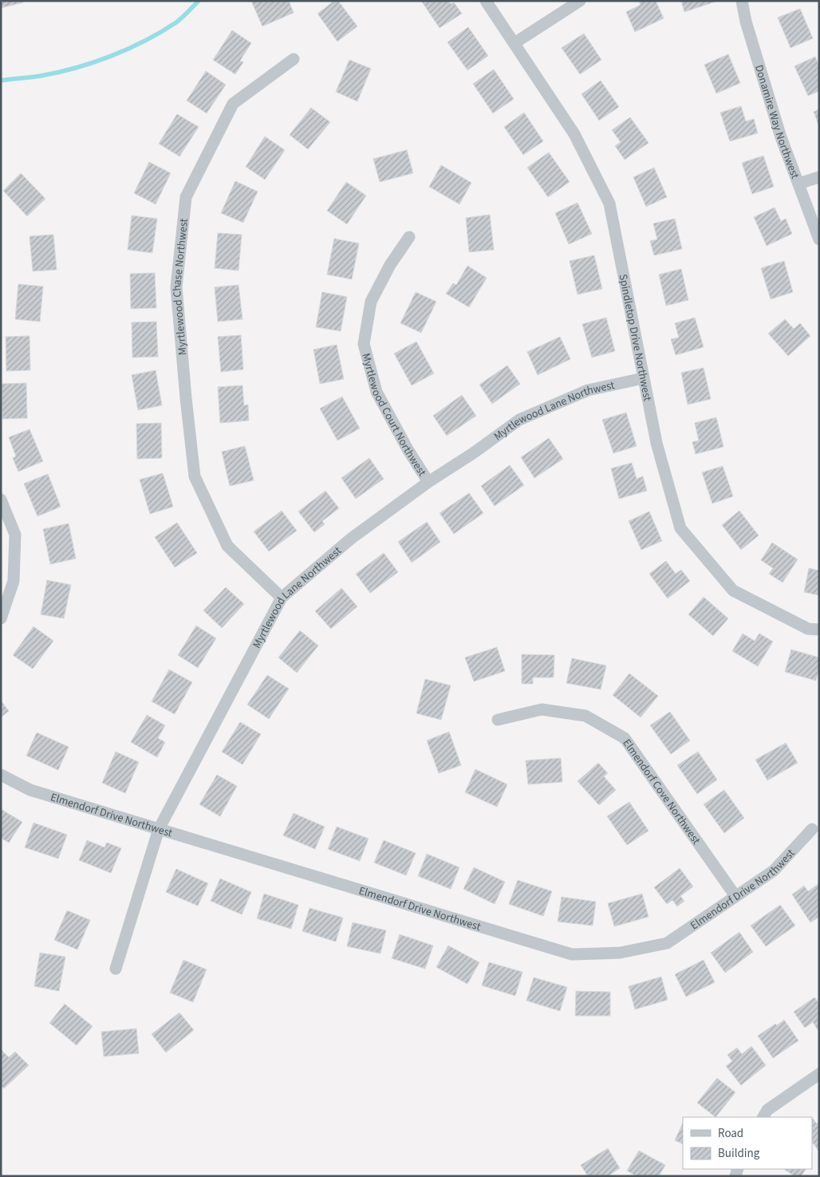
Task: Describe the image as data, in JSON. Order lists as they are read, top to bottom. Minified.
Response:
{"streets":{"street":["Donamire Way Northwest","Myrtlewood Chase Northwest","Spindletop Drive Northwest","Myrtlewood Lane Northwest","Myrtlewood Court Northwest","Elmendorf Cove Northwest","Elmendorf Drive Northwest"]},"crossings":[["Myrtlewood Chase Northwest","Myrtlewood Lane Northwest"],["Spindletop Drive Northwest","Myrtlewood Lane Northwest"],["Myrtlewood Lane Northwest","Myrtlewood Court Northwest"],["Myrtlewood Lane Northwest","Elmendorf Drive Northwest"],["Elmendorf Cove Northwest","Elmendorf Drive Northwest"]],"legend":["Road","Building"]}
